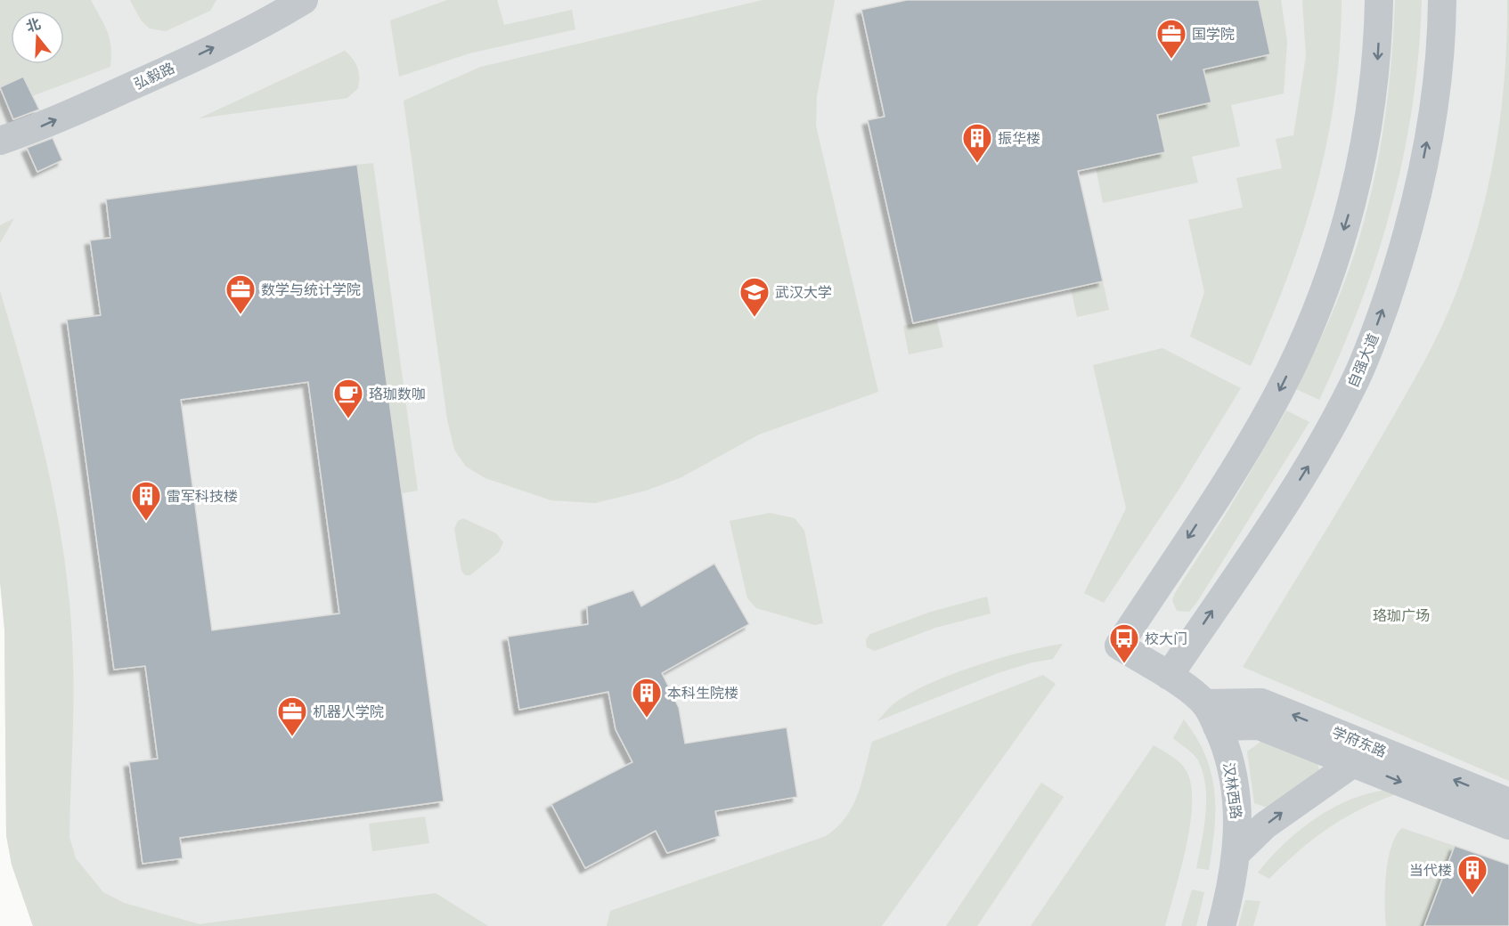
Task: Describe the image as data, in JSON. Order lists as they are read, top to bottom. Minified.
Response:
{"streets":{"street":["弘毅路","自强大道","学府东路","汉林西路"]},"crossings":[["学府东路","汉林西路"]],"one_way":["弘毅路"],"parks":["珞珈广场"],"places":{"office":["国学院","数学与统计学院","机器人学院"],"building":["振华楼","雷军科技楼","本科生院楼","当代楼"],"school or university":["武汉大学"],"cafe":["珞珈数咖"],"bus stop":["校大门"]},"north":"top"}
